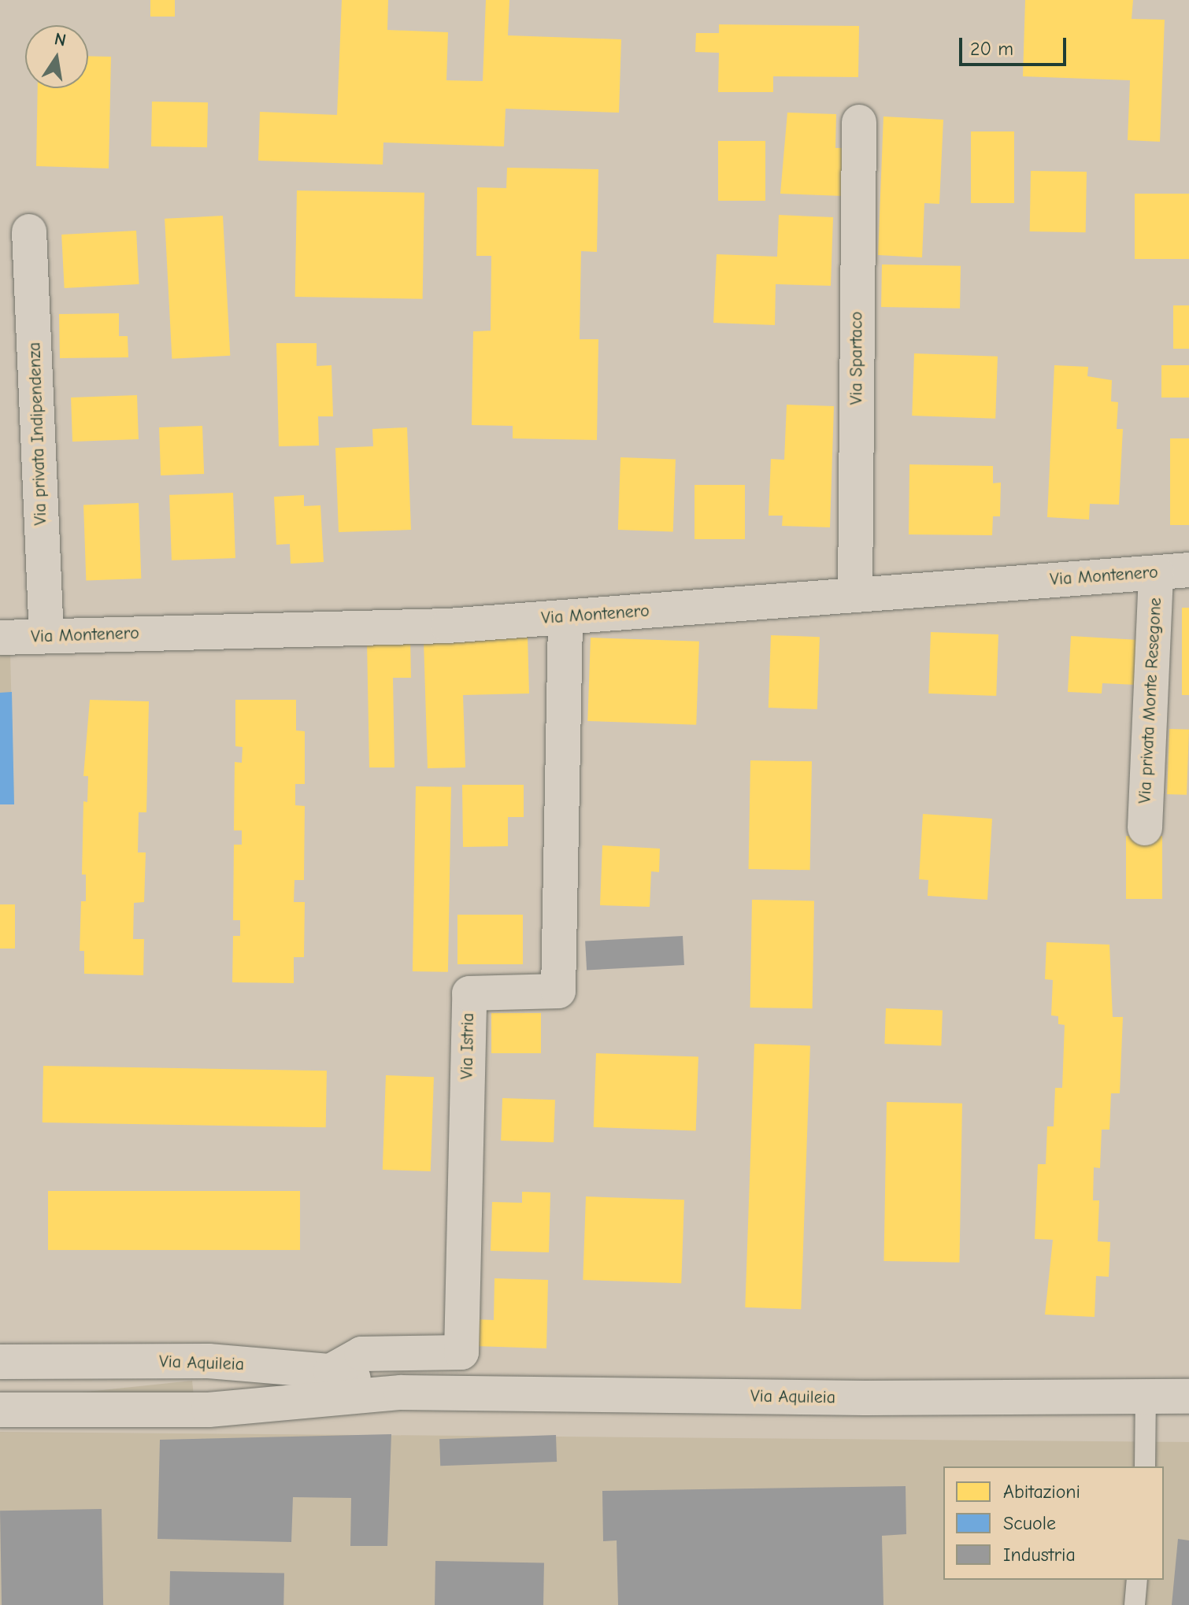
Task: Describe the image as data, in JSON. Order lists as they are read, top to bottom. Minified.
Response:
{"streets":{"street":["Via Spartaco","Via privata Indipendenza","Via Montenero","Via privata Monte Resegone","Via Istria","Via Aquileia"]},"crossings":[["Via Spartaco","Via Montenero"],["Via privata Indipendenza","Via Montenero"],["Via Montenero","Via privata Monte Resegone"],["Via Montenero","Via Istria"],["Via Istria","Via Aquileia"]],"legend":["Abitazioni","Scuole","Industria"],"scale_bar":"20 m","north":"top"}
